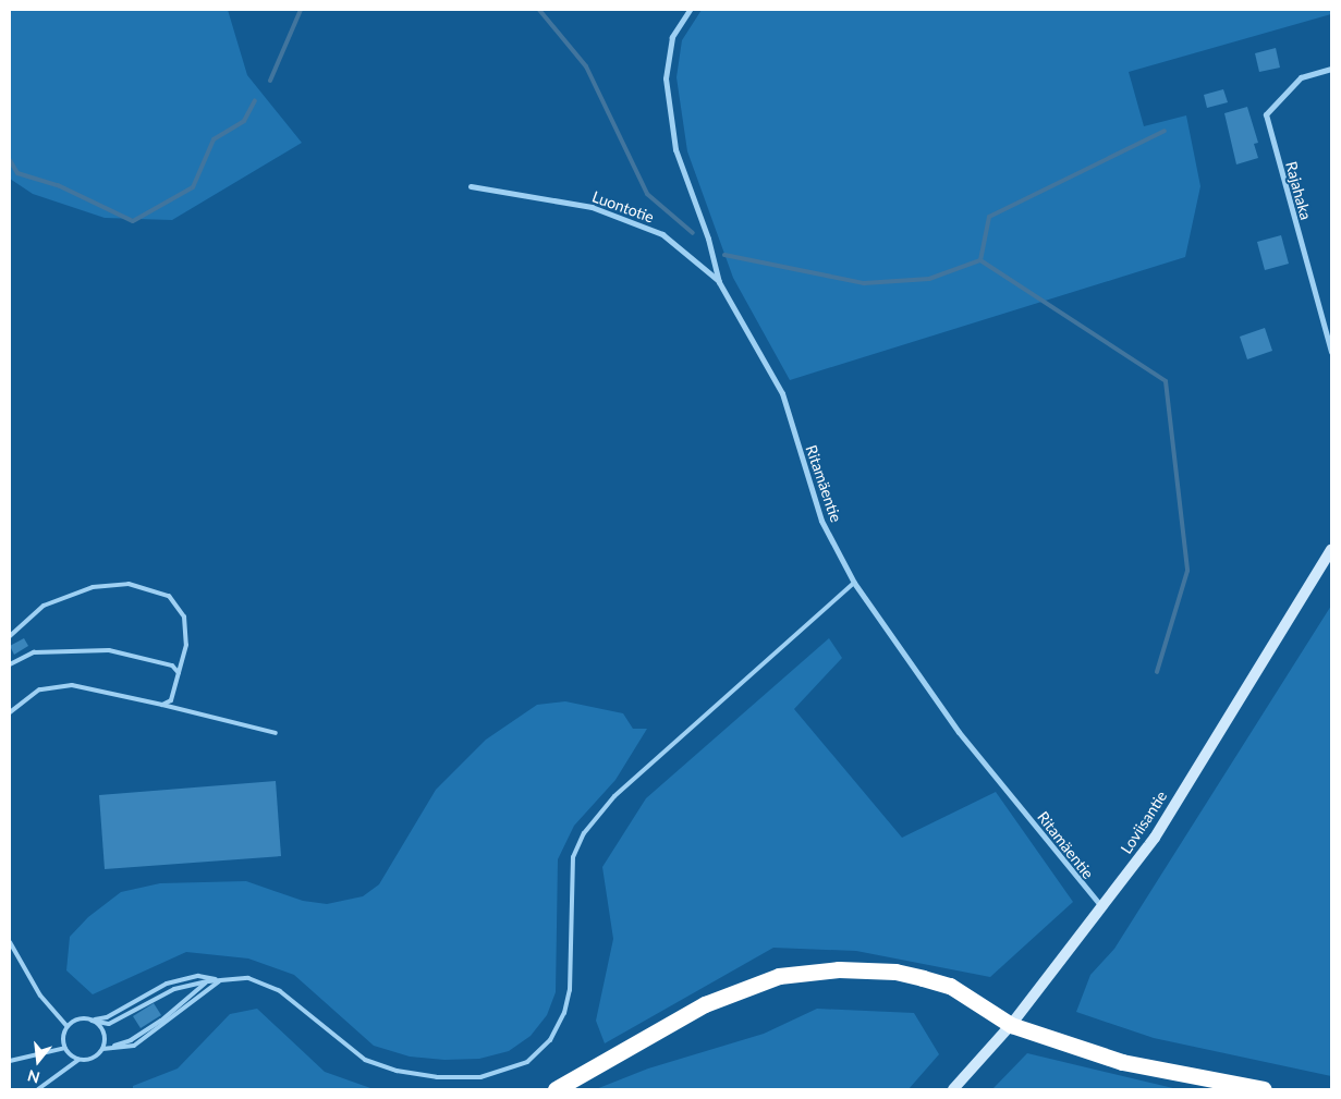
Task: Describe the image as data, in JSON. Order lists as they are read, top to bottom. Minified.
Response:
{"streets":{"main road":["Loviisantie"],"street":["Rajahaka","Luontotie","Ritamäentie"]},"crossings":[["Luontotie","Ritamäentie"],["Ritamäentie","Loviisantie"]],"north":"bottom"}
